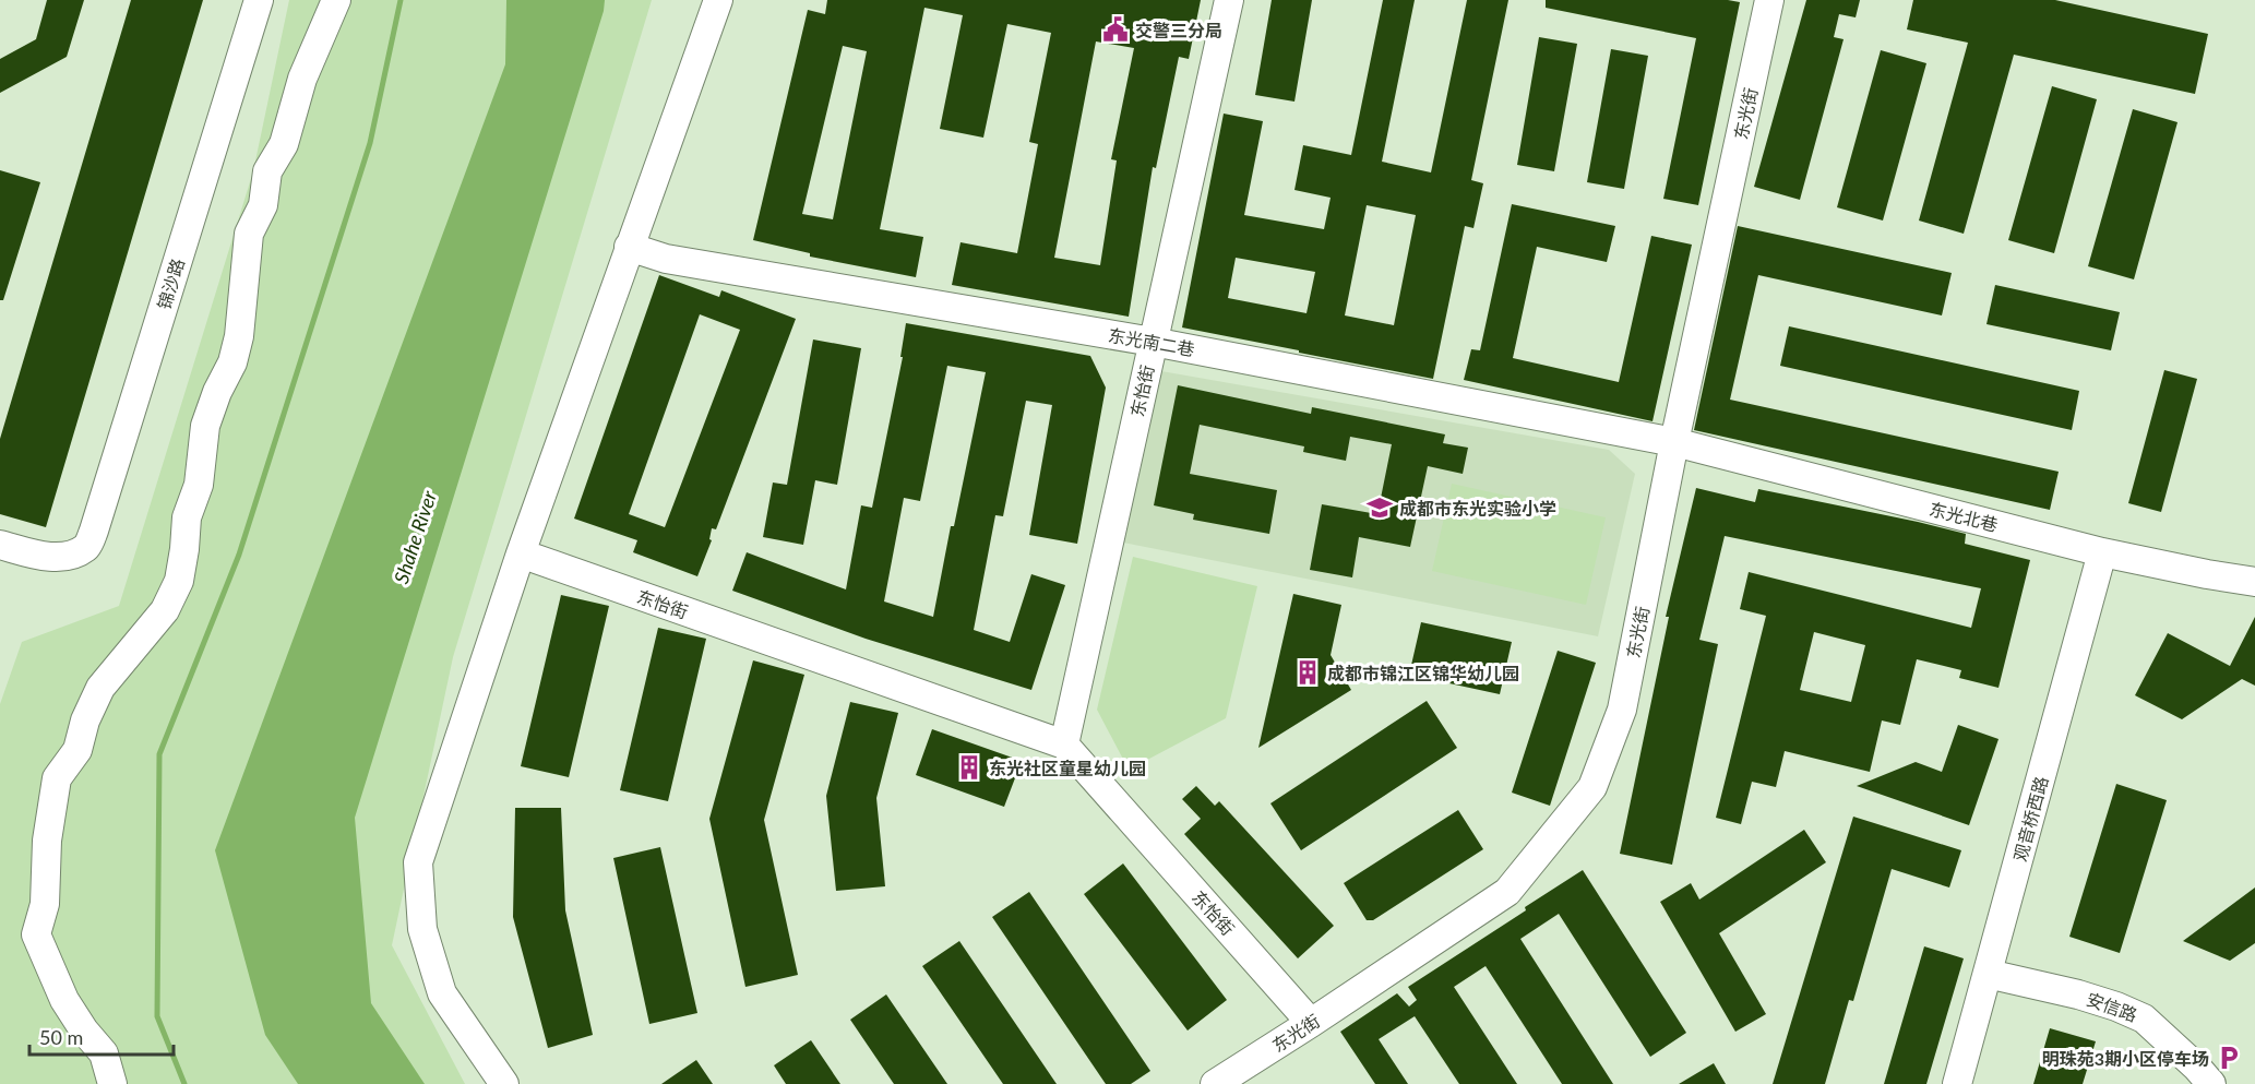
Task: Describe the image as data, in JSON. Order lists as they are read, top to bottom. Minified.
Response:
{"streets":{"street":["东光街","锦沙路","东光南二巷","东怡街","东光北巷","观音桥西路","安信路"]},"crossings":[["东光街","东光南二巷"],["东光街","东怡街"],["东光街","东光北巷"],["东光南二巷","东怡街"],["东光南二巷","东光北巷"],["东光北巷","观音桥西路"],["观音桥西路","安信路"]],"water":["Shahe River"],"places":{"public building":["交警三分局"],"school or university":["成都市东光实验小学"],"building":["成都市锦江区锦华幼儿园","东光社区童星幼儿园"],"parking":["明珠苑3期小区停车场"]},"scale_bar":"50 m"}
